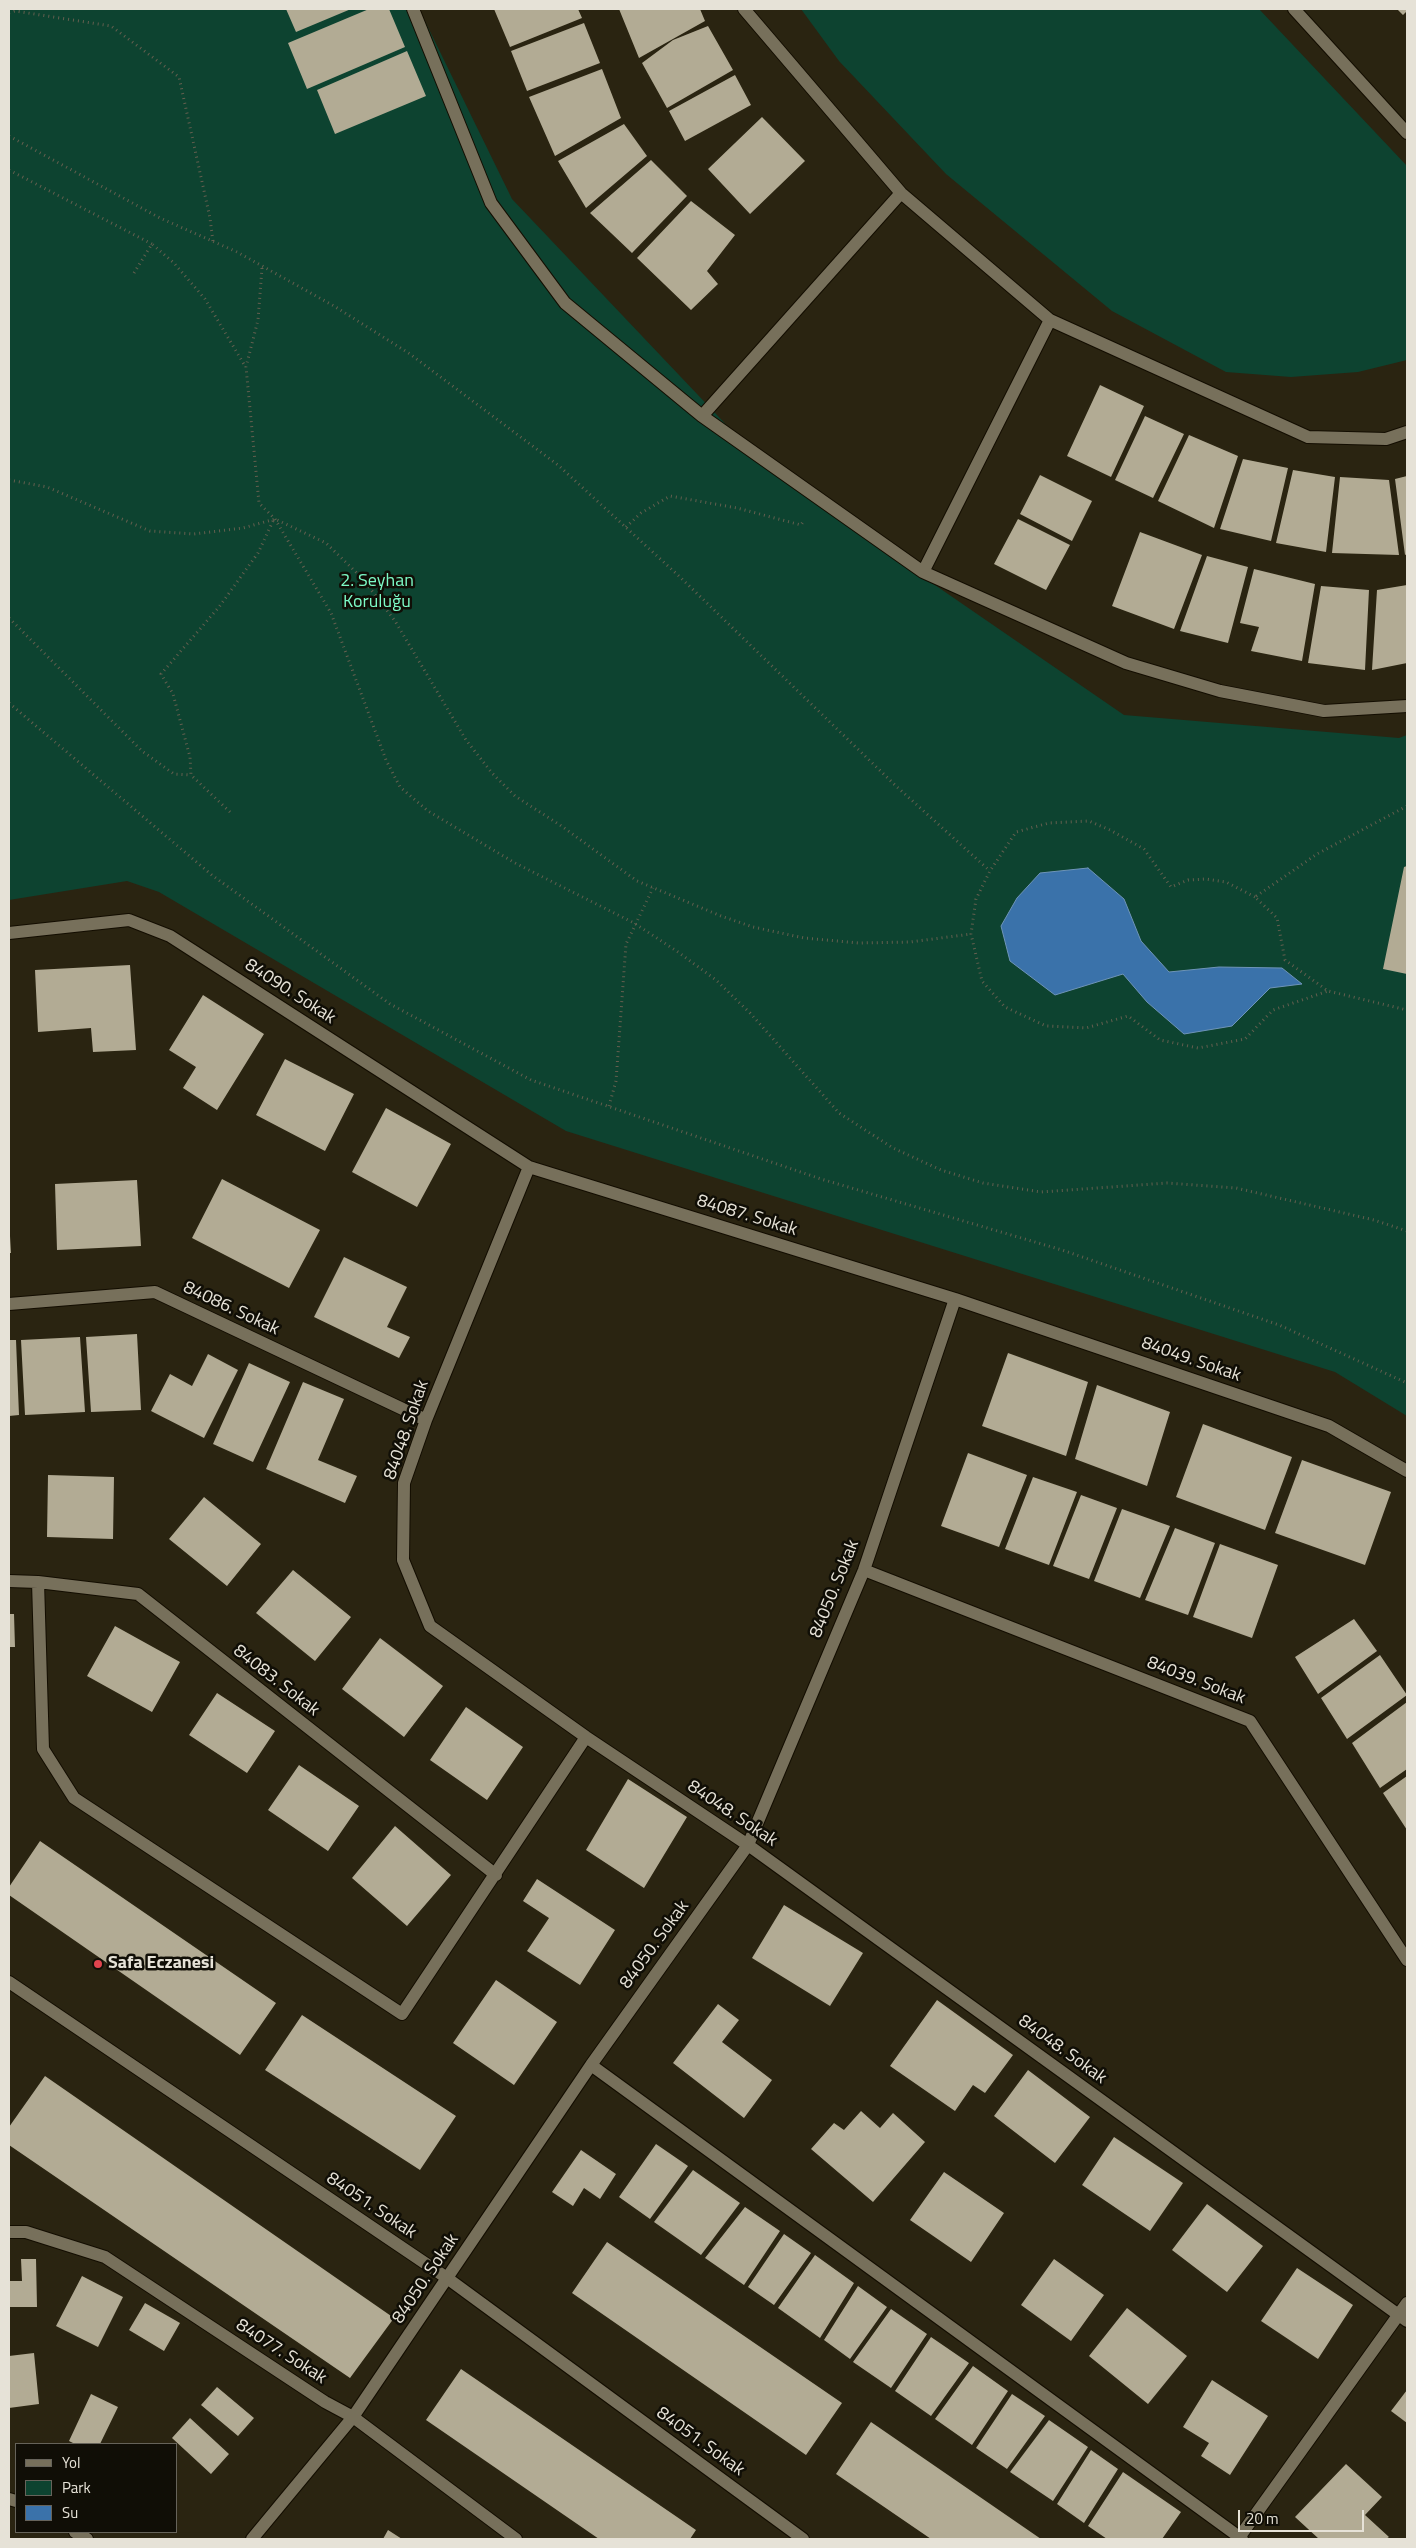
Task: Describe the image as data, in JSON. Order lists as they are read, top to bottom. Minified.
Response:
{"streets":{"street":["84090. Sokak","84087. Sokak","84086. Sokak","84049. Sokak","84048. Sokak","84050. Sokak","84083. Sokak","84039. Sokak","84051. Sokak","84077. Sokak"]},"crossings":[["84090. Sokak","84087. Sokak"],["84090. Sokak","84048. Sokak"],["84087. Sokak","84049. Sokak"],["84087. Sokak","84048. Sokak"],["84087. Sokak","84050. Sokak"],["84086. Sokak","84048. Sokak"],["84049. Sokak","84050. Sokak"],["84048. Sokak","84050. Sokak"],["84050. Sokak","84039. Sokak"],["84050. Sokak","84051. Sokak"],["84050. Sokak","84077. Sokak"]],"parks":["2. Seyhan Koruluğu"],"places":["Safa Eczanesi"],"legend":["Yol","Park","Su"],"scale_bar":"20 m"}
